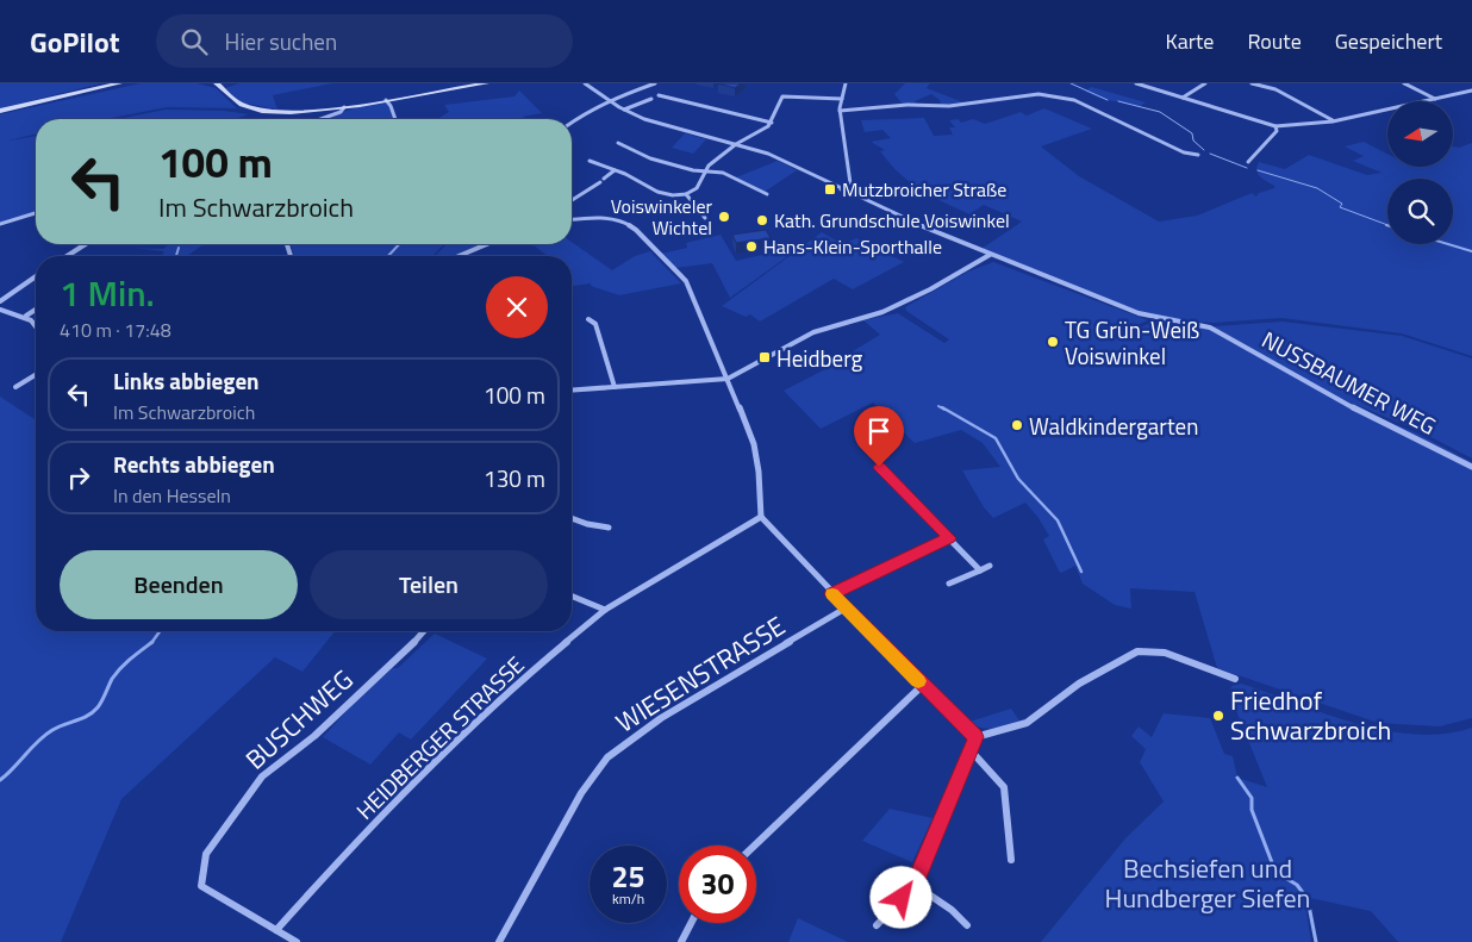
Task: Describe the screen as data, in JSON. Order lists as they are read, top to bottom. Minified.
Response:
{"streets":{"street":["NUSSBAUMER WEG","WIESENSTRASSE","BUSCHWEG","HEIDBERGER STRASSE"]},"crossings":[["BUSCHWEG","HEIDBERGER STRASSE"]],"parks":["Bechsiefen und Hundberger Siefen"],"places":{"transit":["Mutzbroicher Straße","Heidberg"],"other":["Voiswinkeler Wichtel","Kath. Grundschule Voiswinkel","Hans-Klein-Sporthalle","TG Grün-Weiß Voiswinkel","Waldkindergarten","Friedhof Schwarzbroich"]},"north":"left","page":{"header":"GoPilot","search":"Hier suchen","nav":["Karte","Route","Gespeichert"],"turn":["100 m","Im Schwarzbroich"],"heading":["1 Min.","410 m · 17:48"],"list":[{"name":"Links abbiegen","note":"Im Schwarzbroich","value":"100 m"},{"name":"Rechts abbiegen","note":"In den Hesseln","value":"130 m"}],"buttons":["Beenden","Teilen"],"speed":"25 km/h","limit":"30"}}
